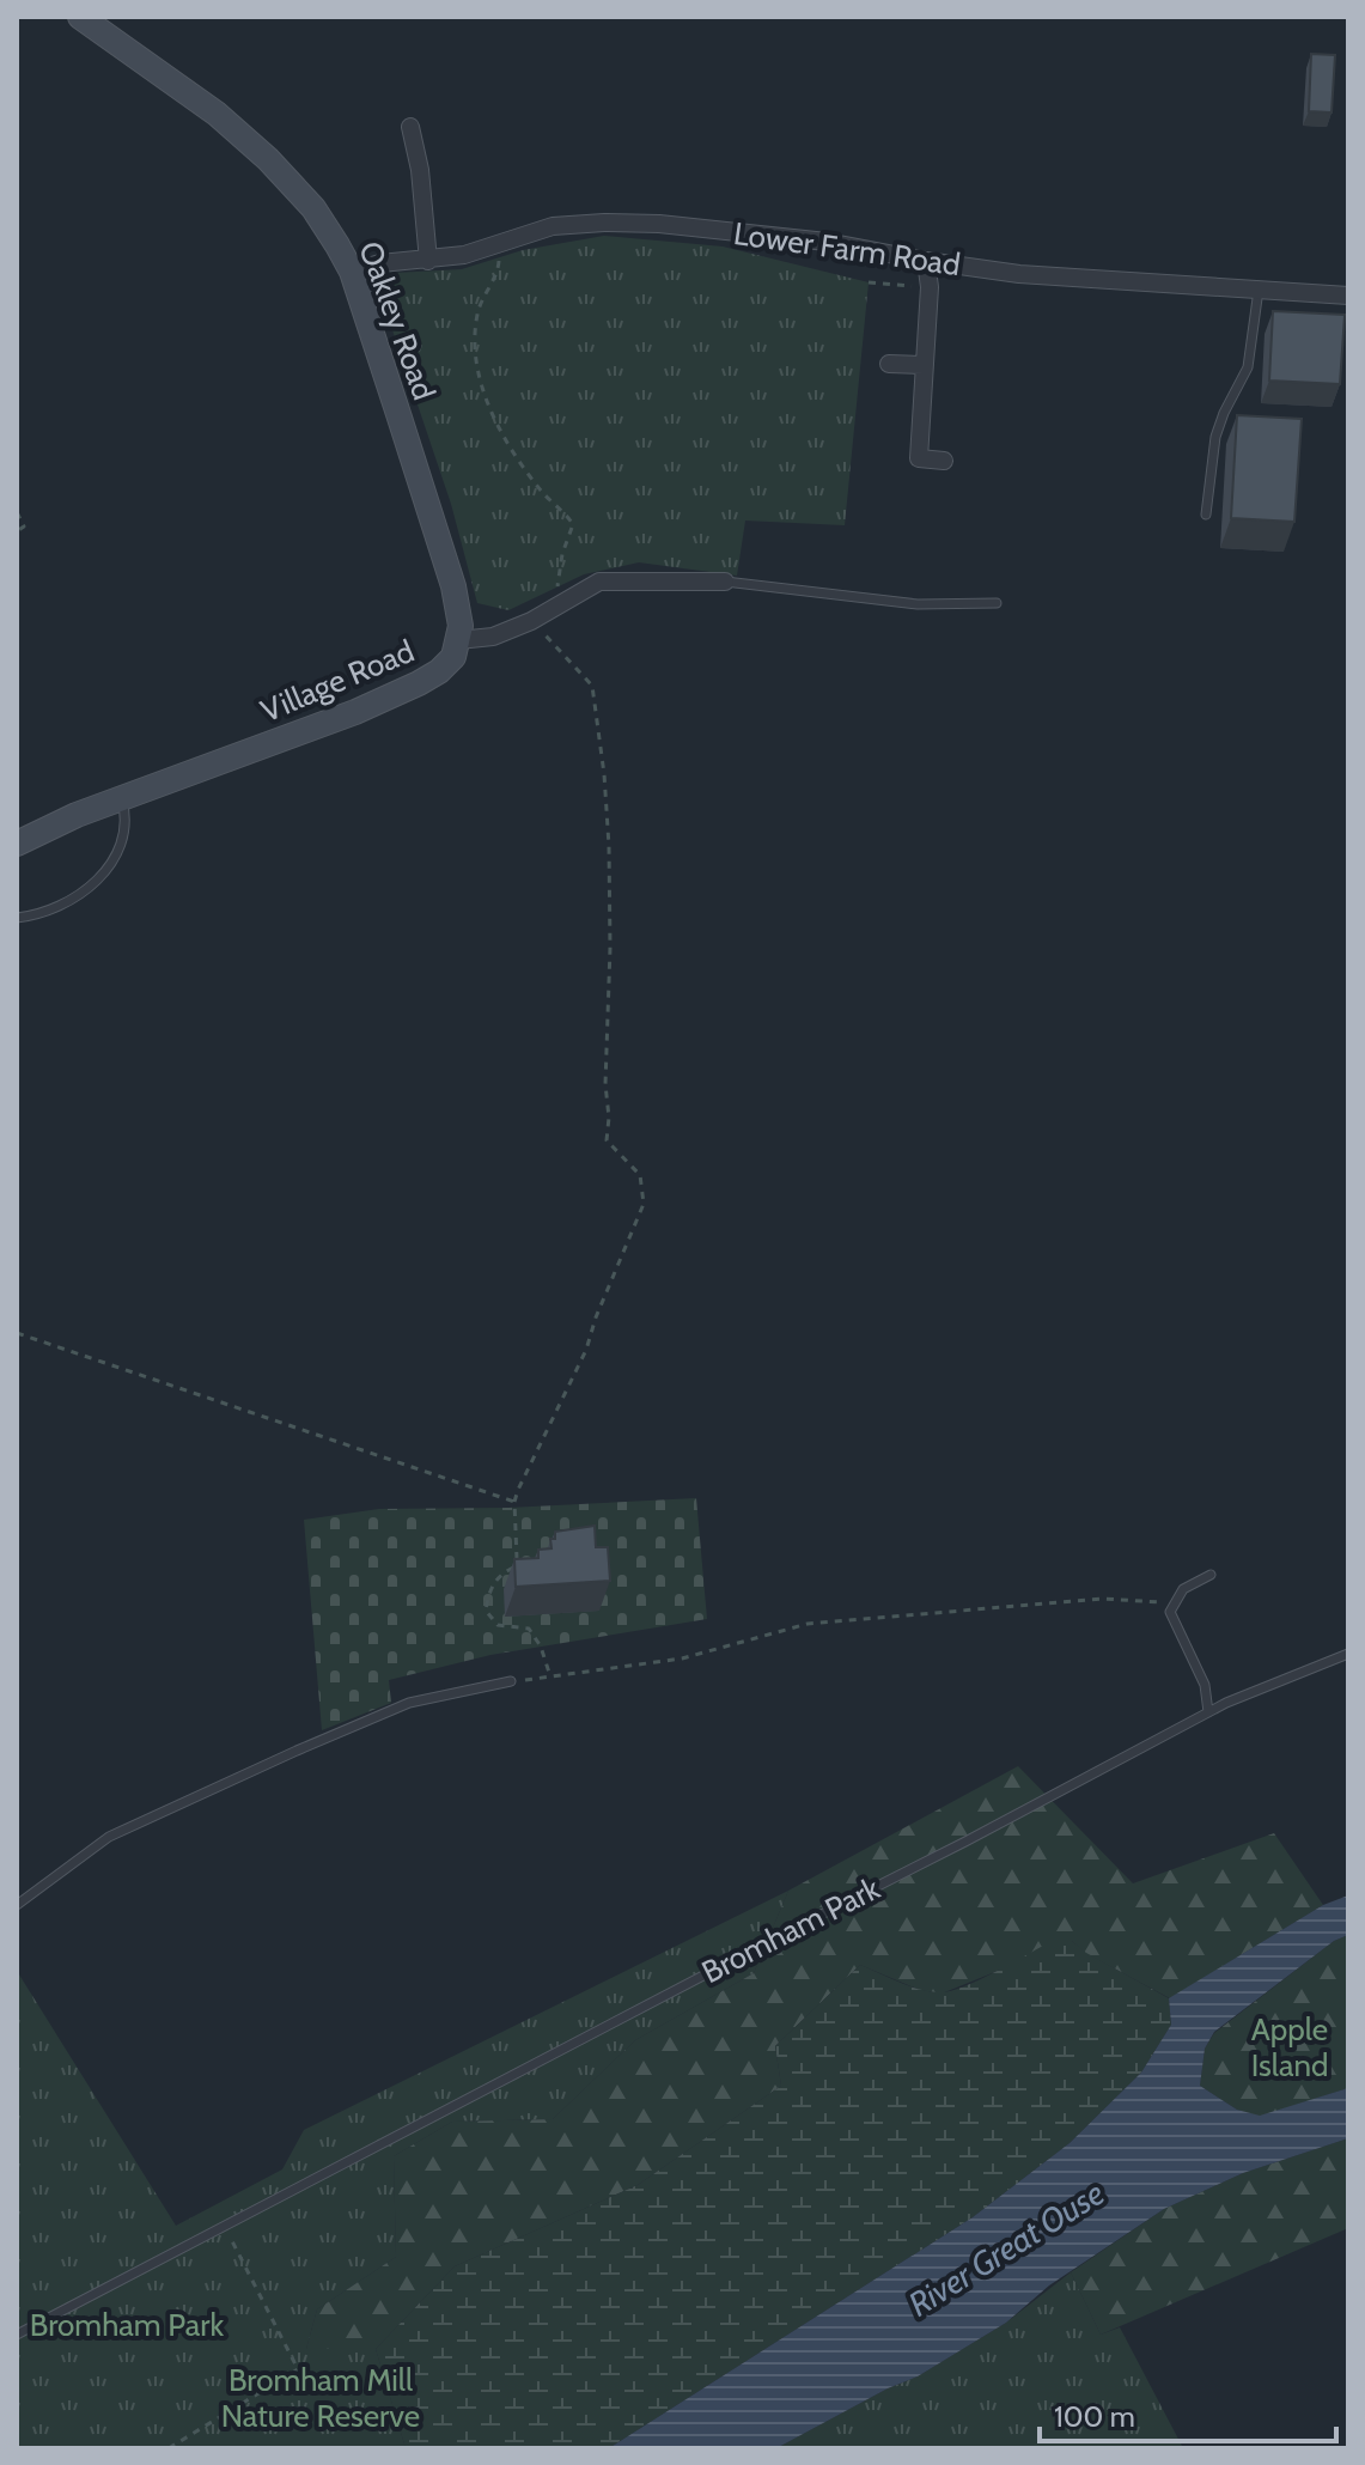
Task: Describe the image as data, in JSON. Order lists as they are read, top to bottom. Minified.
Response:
{"streets":{"street":["Lower Farm Road","Oakley Road","Village Road"],"lane":["Bromham Park"]},"crossings":[["Lower Farm Road","Oakley Road"],["Oakley Road","Village Road"]],"water":["River Great Ouse"],"parks":["Apple Island","Bromham Park","Bromham Mill Nature Reserve"],"scale_bar":"100 m"}
